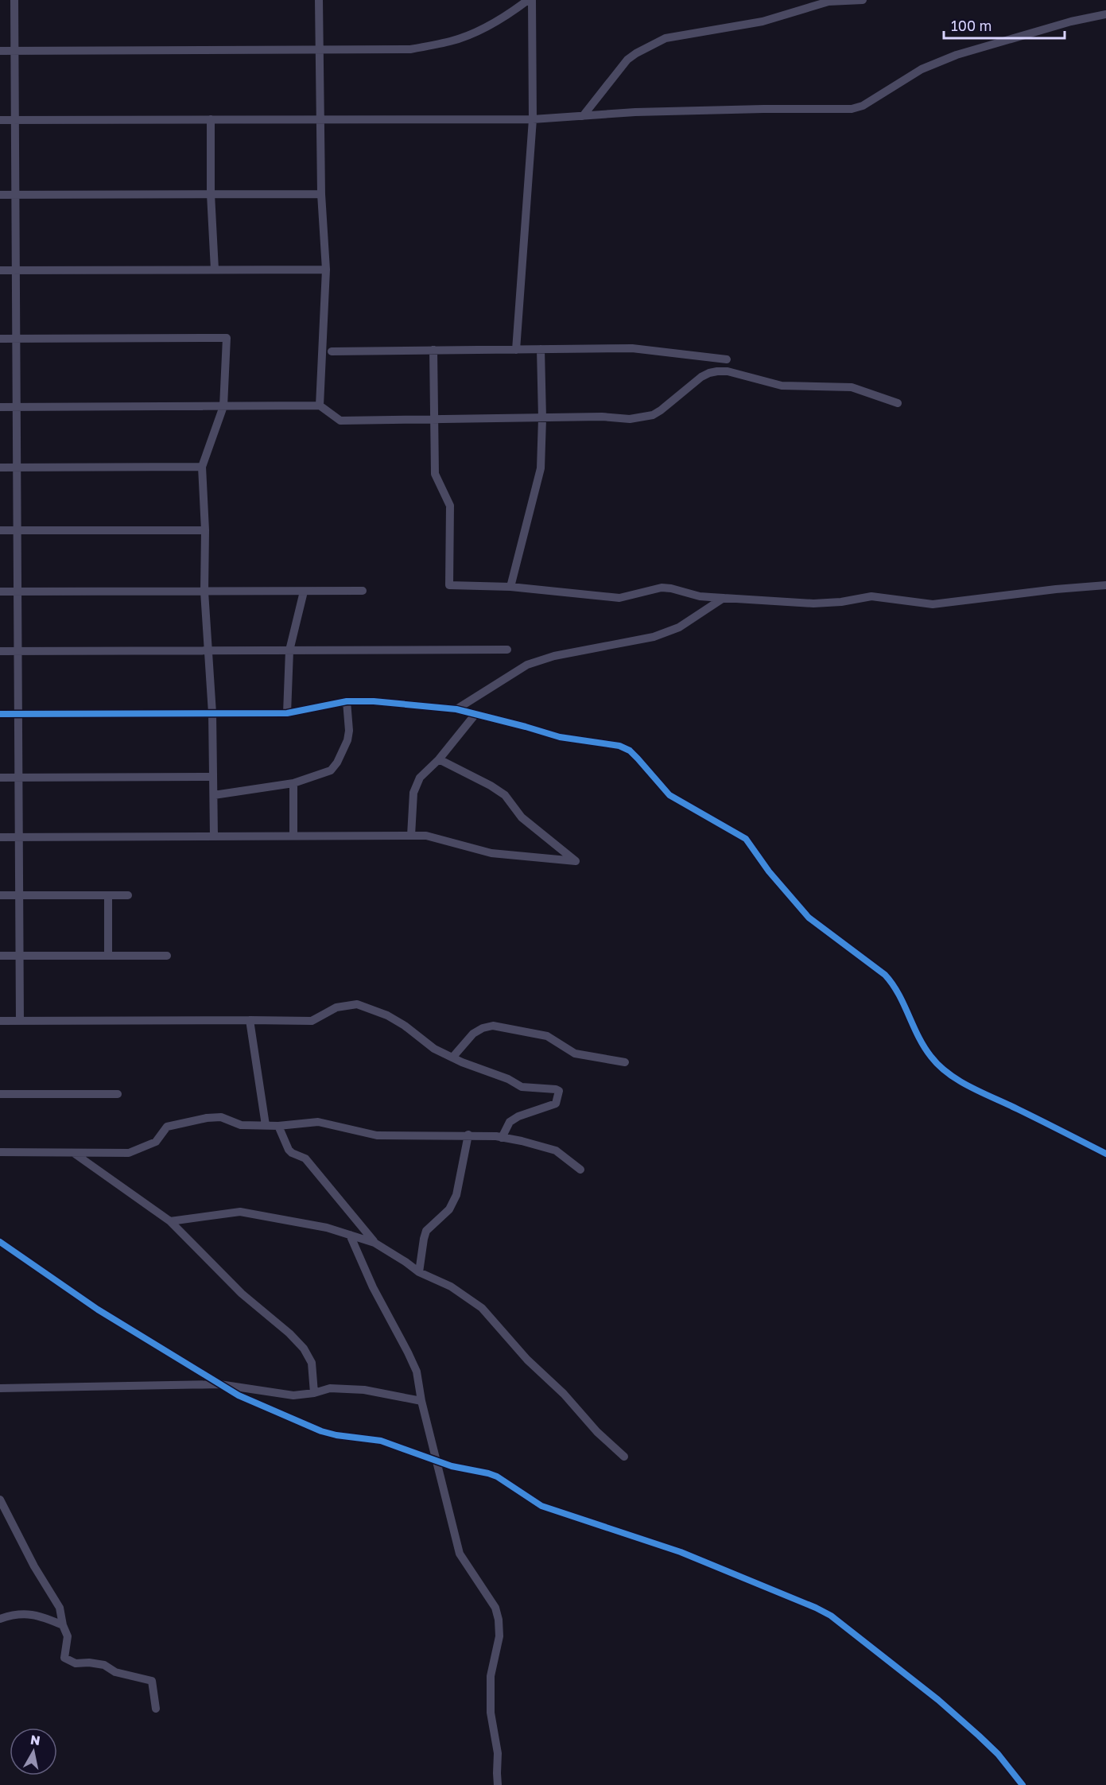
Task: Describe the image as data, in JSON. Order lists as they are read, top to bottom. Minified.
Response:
{"scale_bar":"100 m","north":"top"}
